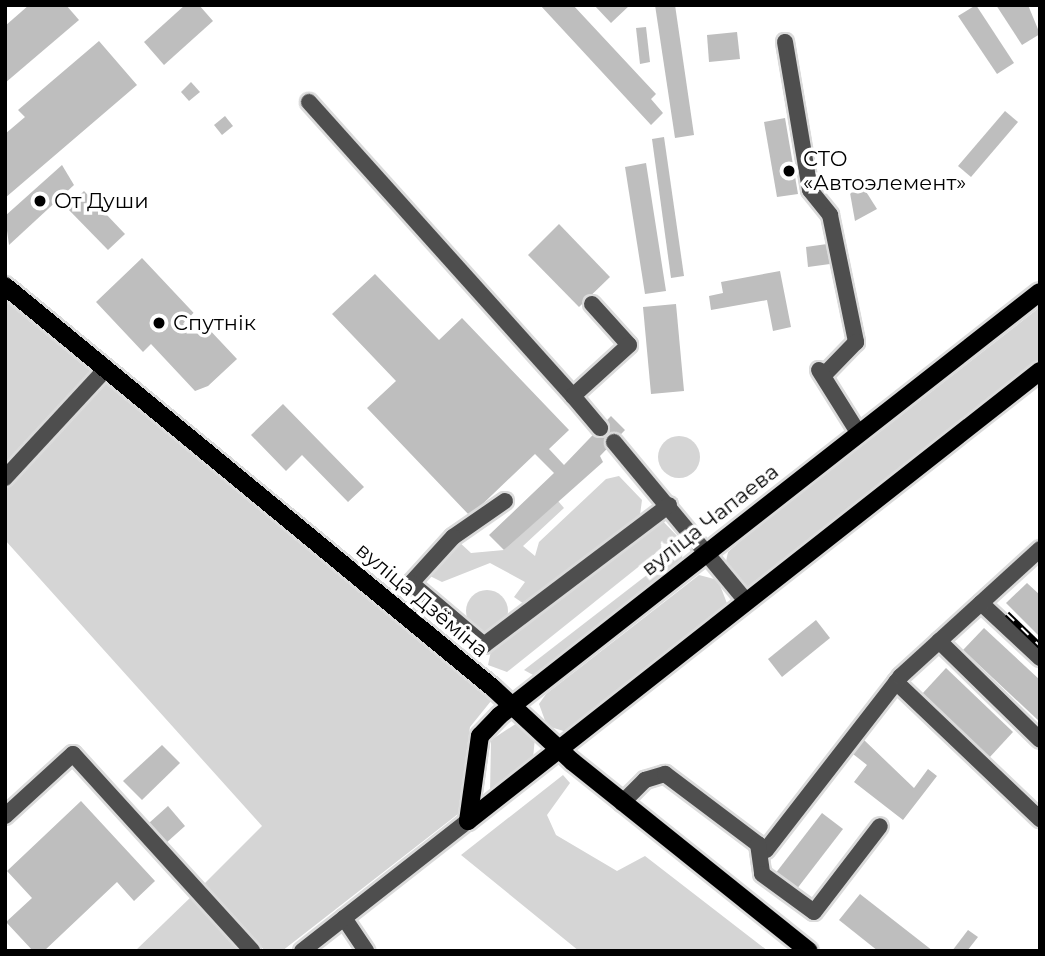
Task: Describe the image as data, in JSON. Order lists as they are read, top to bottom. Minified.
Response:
{"streets":{"main road":["вуліца Чапаева","вуліца Дзёміна"]},"crossings":[["вуліца Чапаева","вуліца Дзёміна"]],"places":["СТО «Автоэлемент»","От Души","Спутнік"]}
